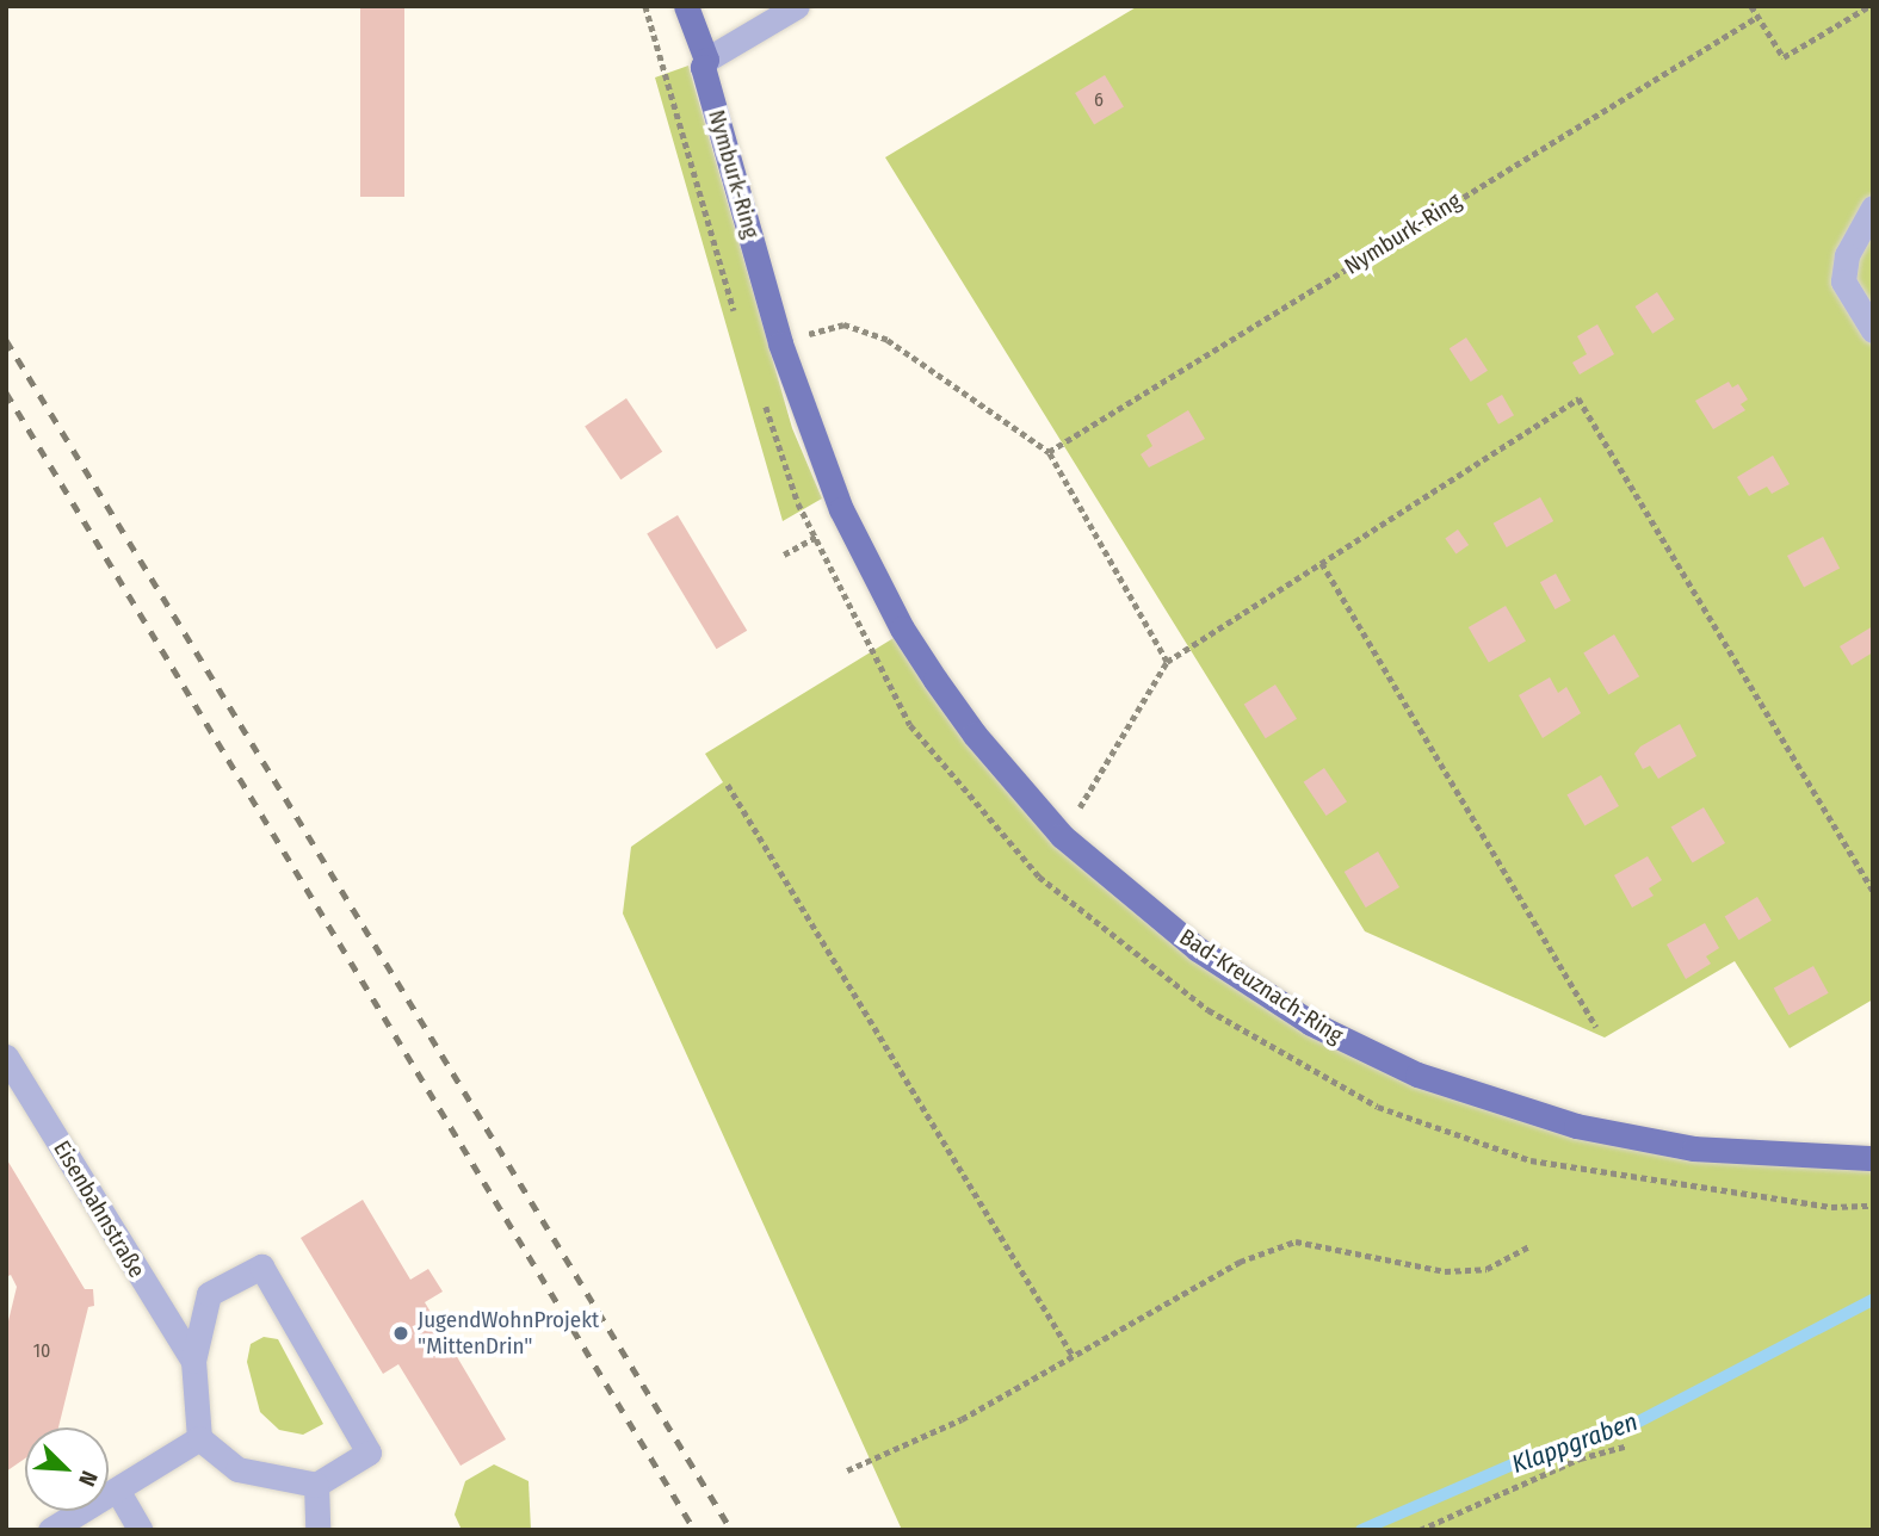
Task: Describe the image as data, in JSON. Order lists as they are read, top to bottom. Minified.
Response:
{"streets":{"main road":["Nymburk-Ring","Bad-Kreuznach-Ring"],"street":["Eisenbahnstraße"]},"crossings":[["Nymburk-Ring","Bad-Kreuznach-Ring"]],"water":["Klappgraben"],"places":["JugendWohnProjekt \"MittenDrin\""],"house_numbers":["6","10"],"north":"bottom right"}
